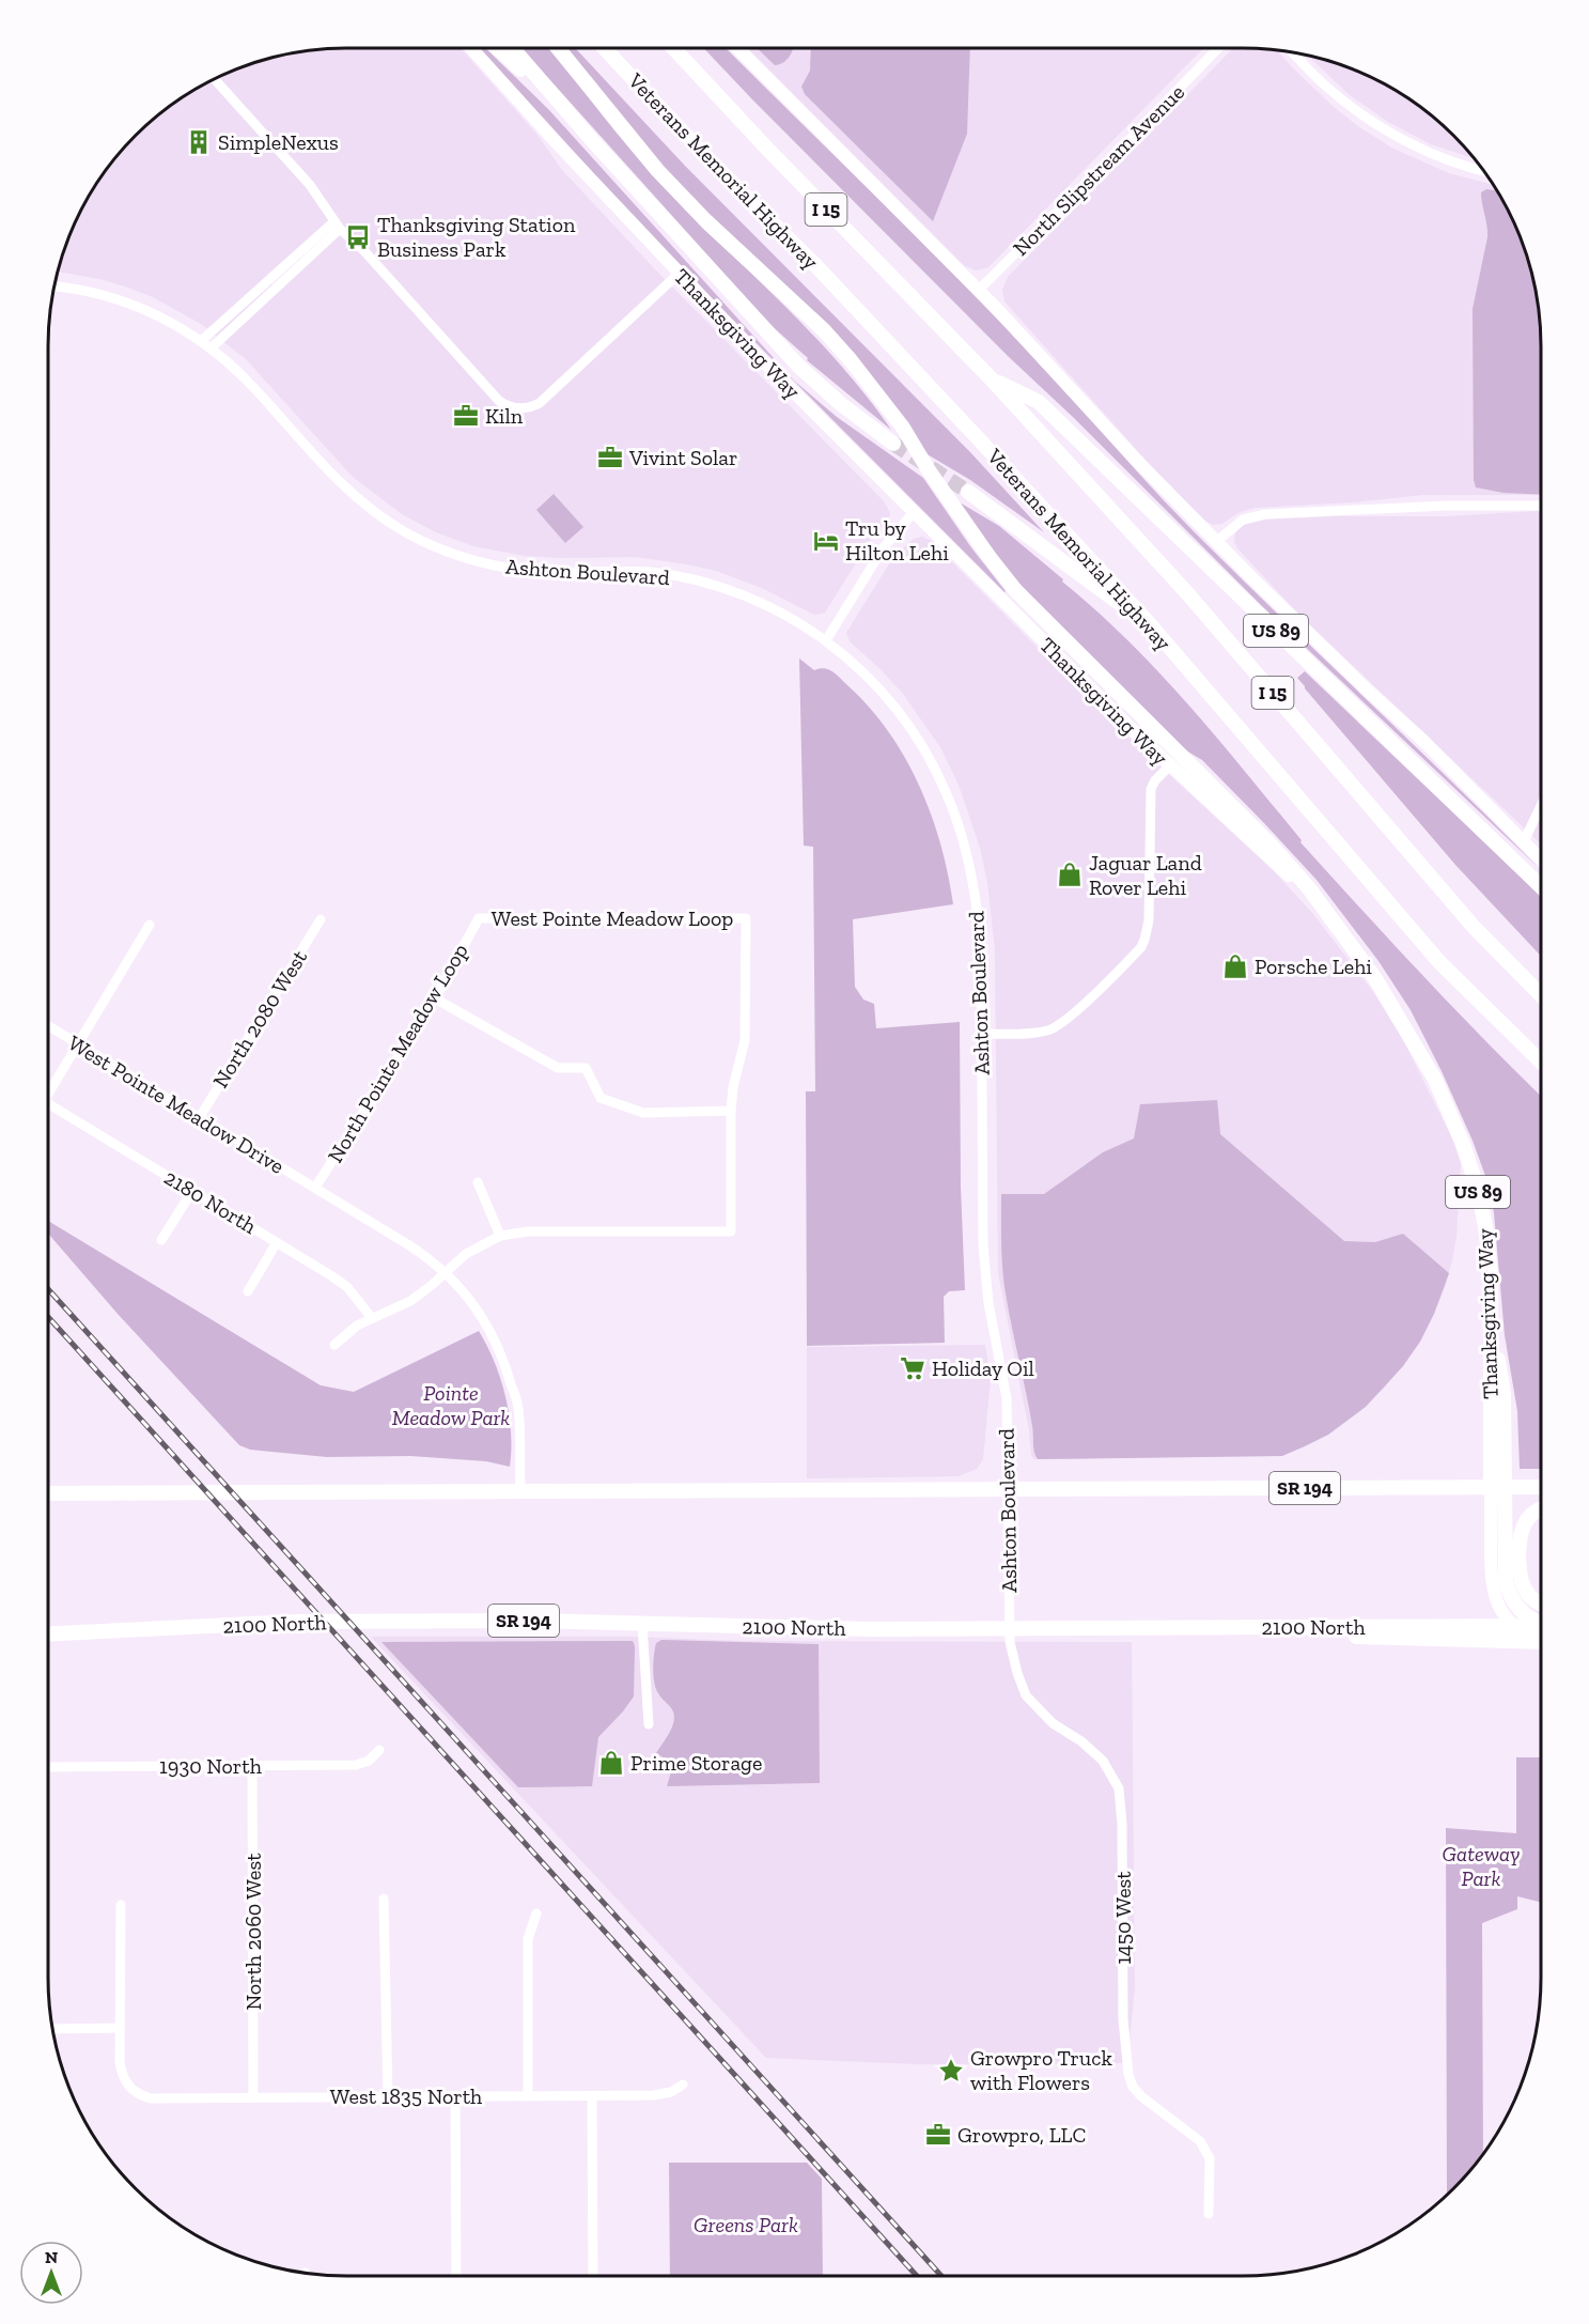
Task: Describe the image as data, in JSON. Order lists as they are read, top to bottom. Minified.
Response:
{"streets":{"highway":["Veterans Memorial Highway","I 15","Thanksgiving Way","US 89","SR 194","2100 North"],"street":["North Slipstream Avenue","Ashton Boulevard","West Pointe Meadow Loop","North 2080 West","North Pointe Meadow Loop","West Pointe Meadow Drive","2180 North","1930 North","1450 West","North 2060 West","West 1835 North"]},"crossings":[["I 15","US 89"],["Thanksgiving Way","US 89"],["Thanksgiving Way","SR 194"],["Ashton Boulevard","SR 194"],["Ashton Boulevard","2100 North"],["Ashton Boulevard","1450 West"],["West Pointe Meadow Loop","North Pointe Meadow Loop"],["North 2080 West","West Pointe Meadow Drive"],["North Pointe Meadow Loop","West Pointe Meadow Drive"],["West Pointe Meadow Drive","SR 194"],["2100 North","1450 West"],["1930 North","North 2060 West"],["North 2060 West","West 1835 North"]],"parks":["Pointe Meadow Park","Gateway Park","Greens Park"],"places":{"building":["SimpleNexus"],"bus stop":["Thanksgiving Station Business Park"],"office":["Kiln","Vivint Solar","Growpro, LLC"],"hotel":["Tru by Hilton Lehi"],"shop":["Jaguar Land Rover Lehi","Porsche Lehi","Prime Storage"],"supermarket":["Holiday Oil"],"place":["Growpro Truck with Flowers"]},"north":"top"}
